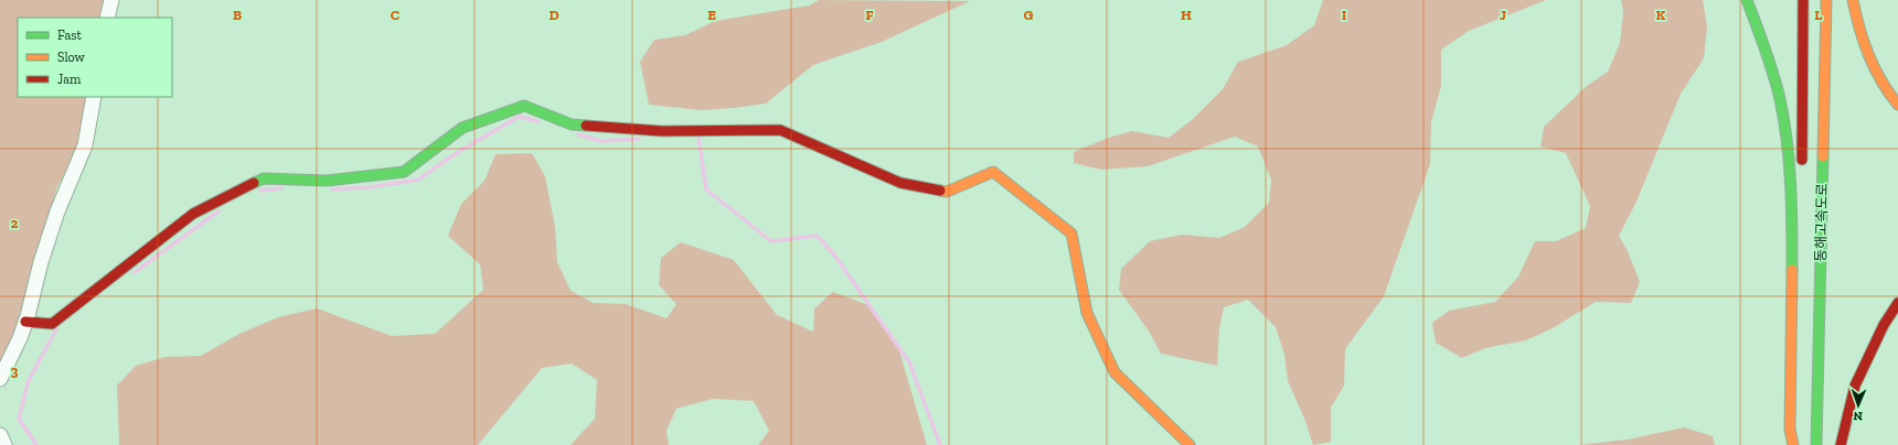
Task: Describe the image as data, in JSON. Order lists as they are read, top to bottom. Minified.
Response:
{"streets":{"main road":["동해고속도로"]},"legend":["Fast","Slow","Jam"],"north":"bottom","grid":{"columns":["B","C","D","E","F","G","H","I","J","K","L"],"rows":["2","3"]}}
